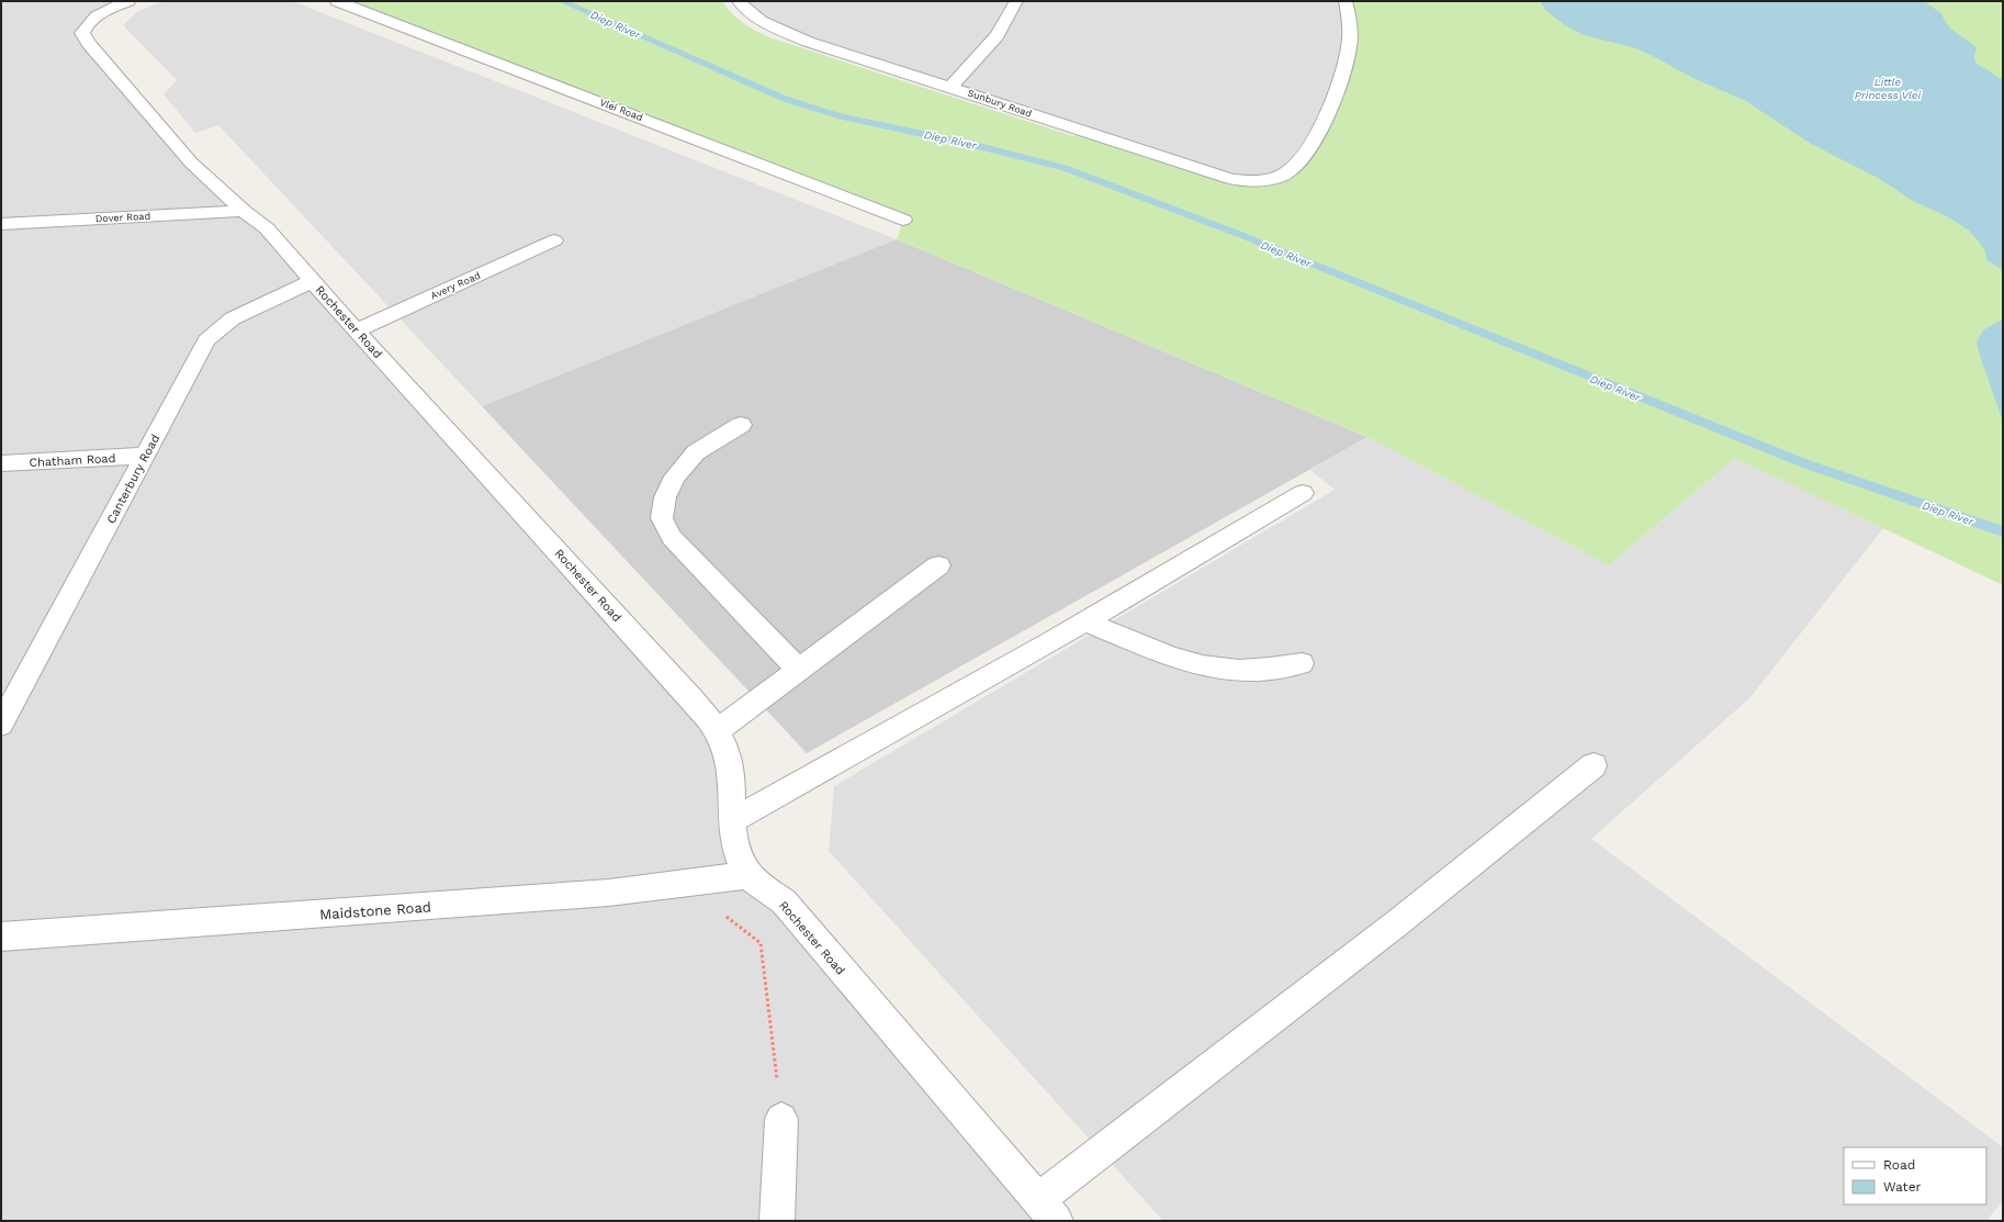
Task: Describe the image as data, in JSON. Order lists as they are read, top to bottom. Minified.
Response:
{"streets":{"street":["Sunbury Road","Vlei Road","Dover Road","Avery Road","Rochester Road","Chatham Road","Canterbury Road","Maidstone Road"]},"crossings":[["Dover Road","Rochester Road"],["Avery Road","Rochester Road"],["Rochester Road","Canterbury Road"],["Rochester Road","Maidstone Road"],["Chatham Road","Canterbury Road"]],"water":["Diep River","Little Princess Vlei"],"legend":["Road","Water"]}
